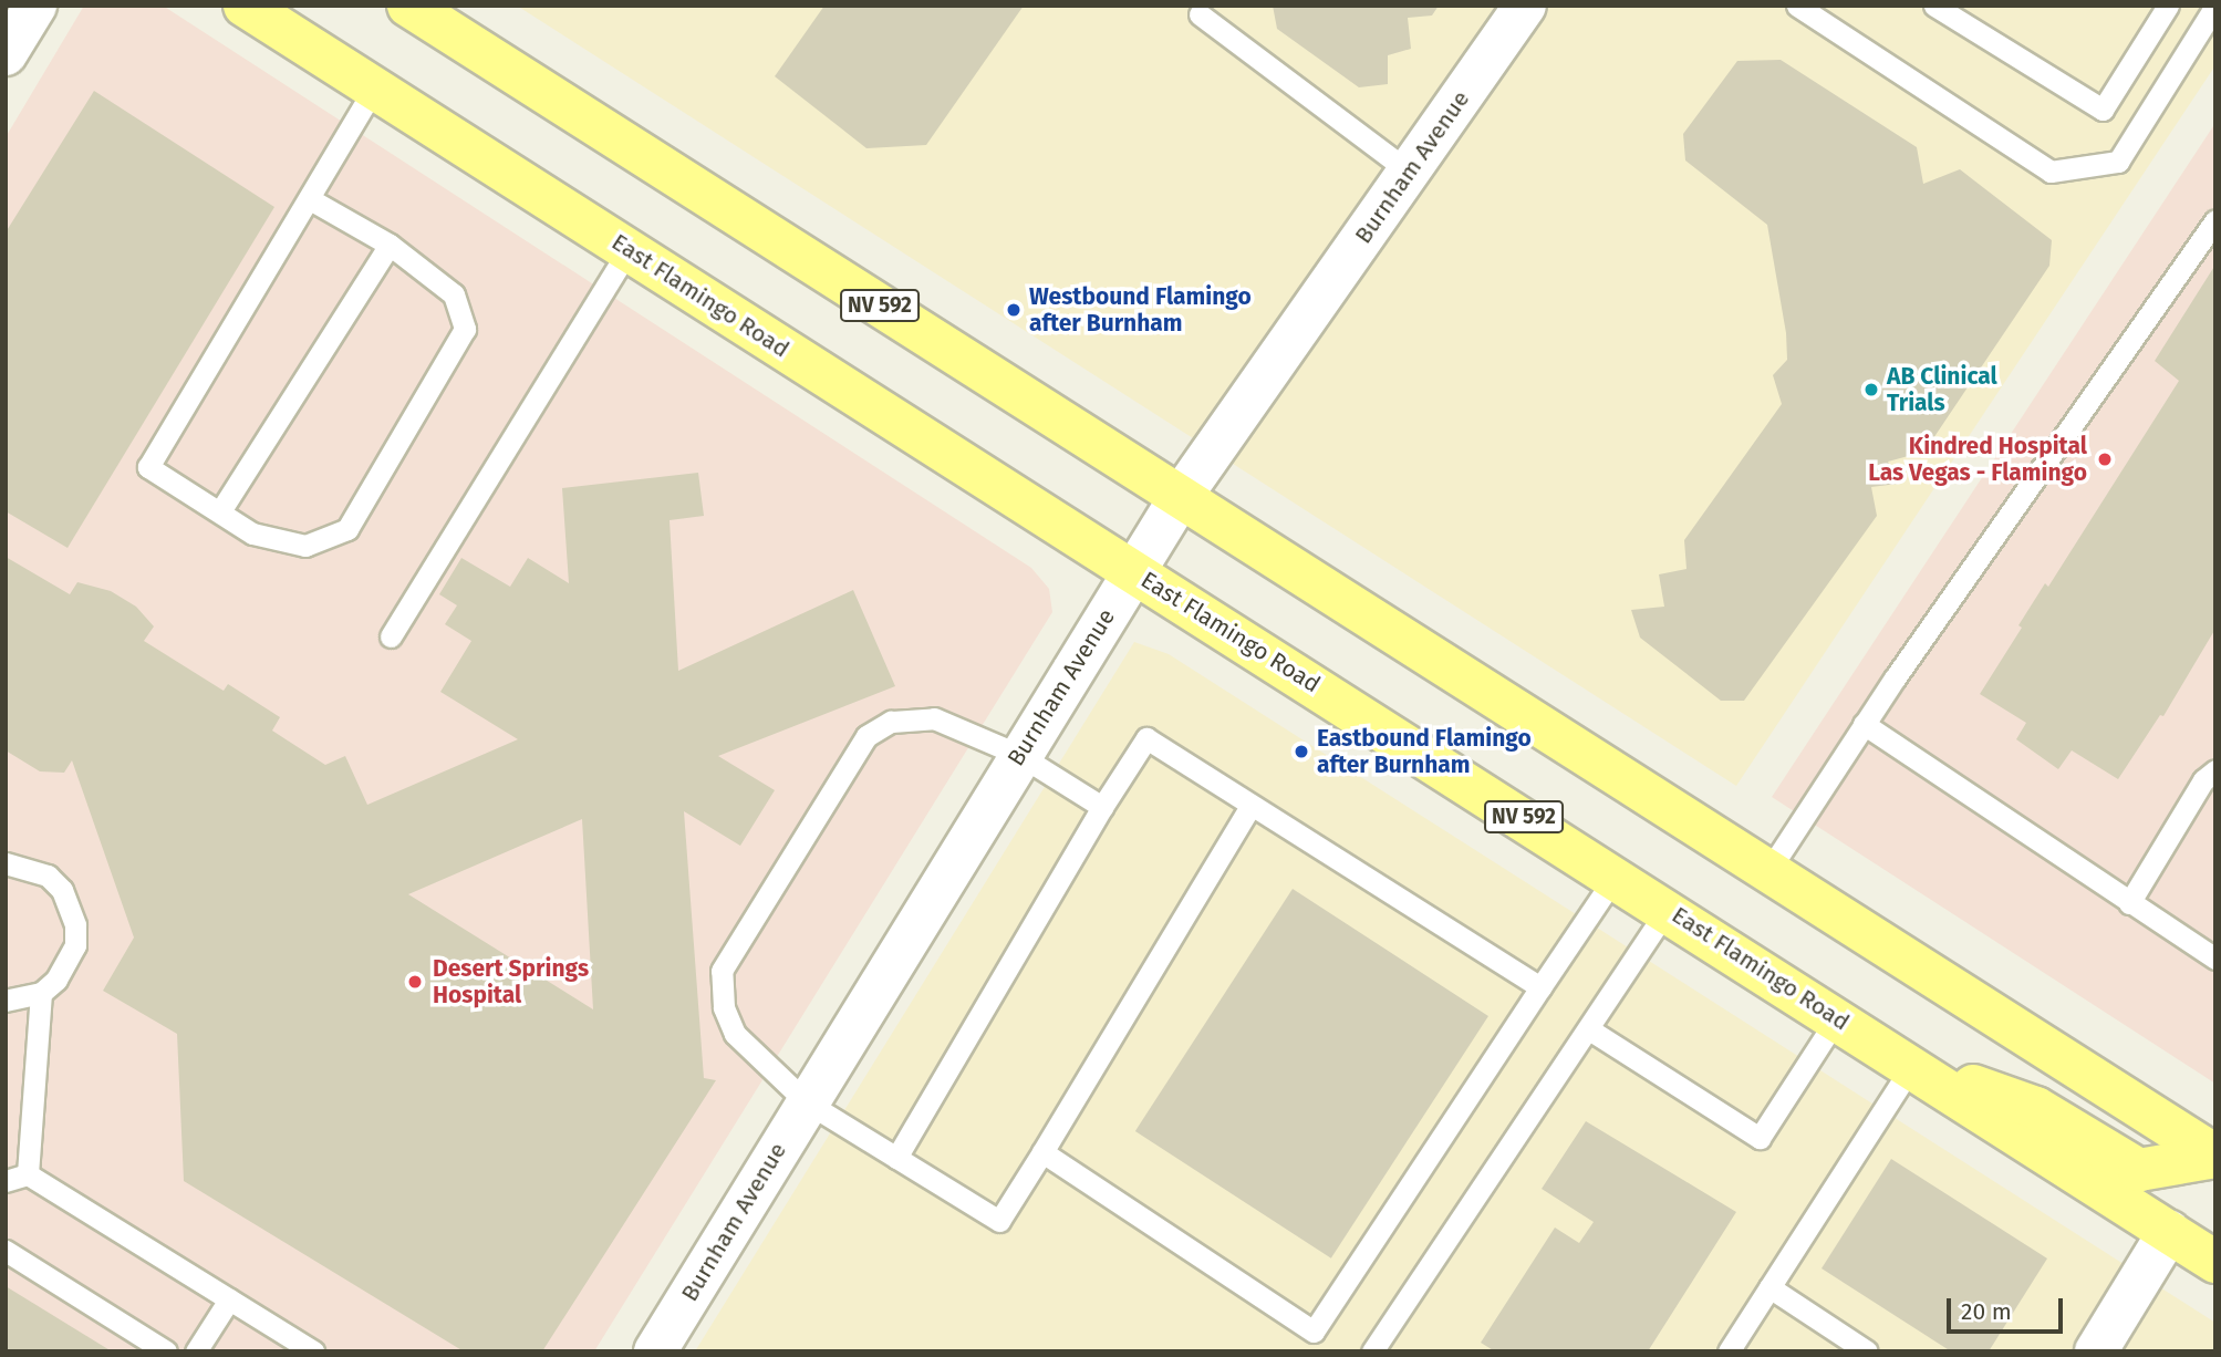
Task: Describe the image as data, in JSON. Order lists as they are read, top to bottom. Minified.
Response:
{"streets":{"main road":["East Flamingo Road","NV 592"],"street":["Burnham Avenue"]},"crossings":[["Burnham Avenue","East Flamingo Road"],["Burnham Avenue","NV 592"]],"places":["Westbound Flamingo after Burnham","AB Clinical Trials","Kindred Hospital Las Vegas - Flamingo","Eastbound Flamingo after Burnham","Desert Springs Hospital"],"scale_bar":"20 m"}
